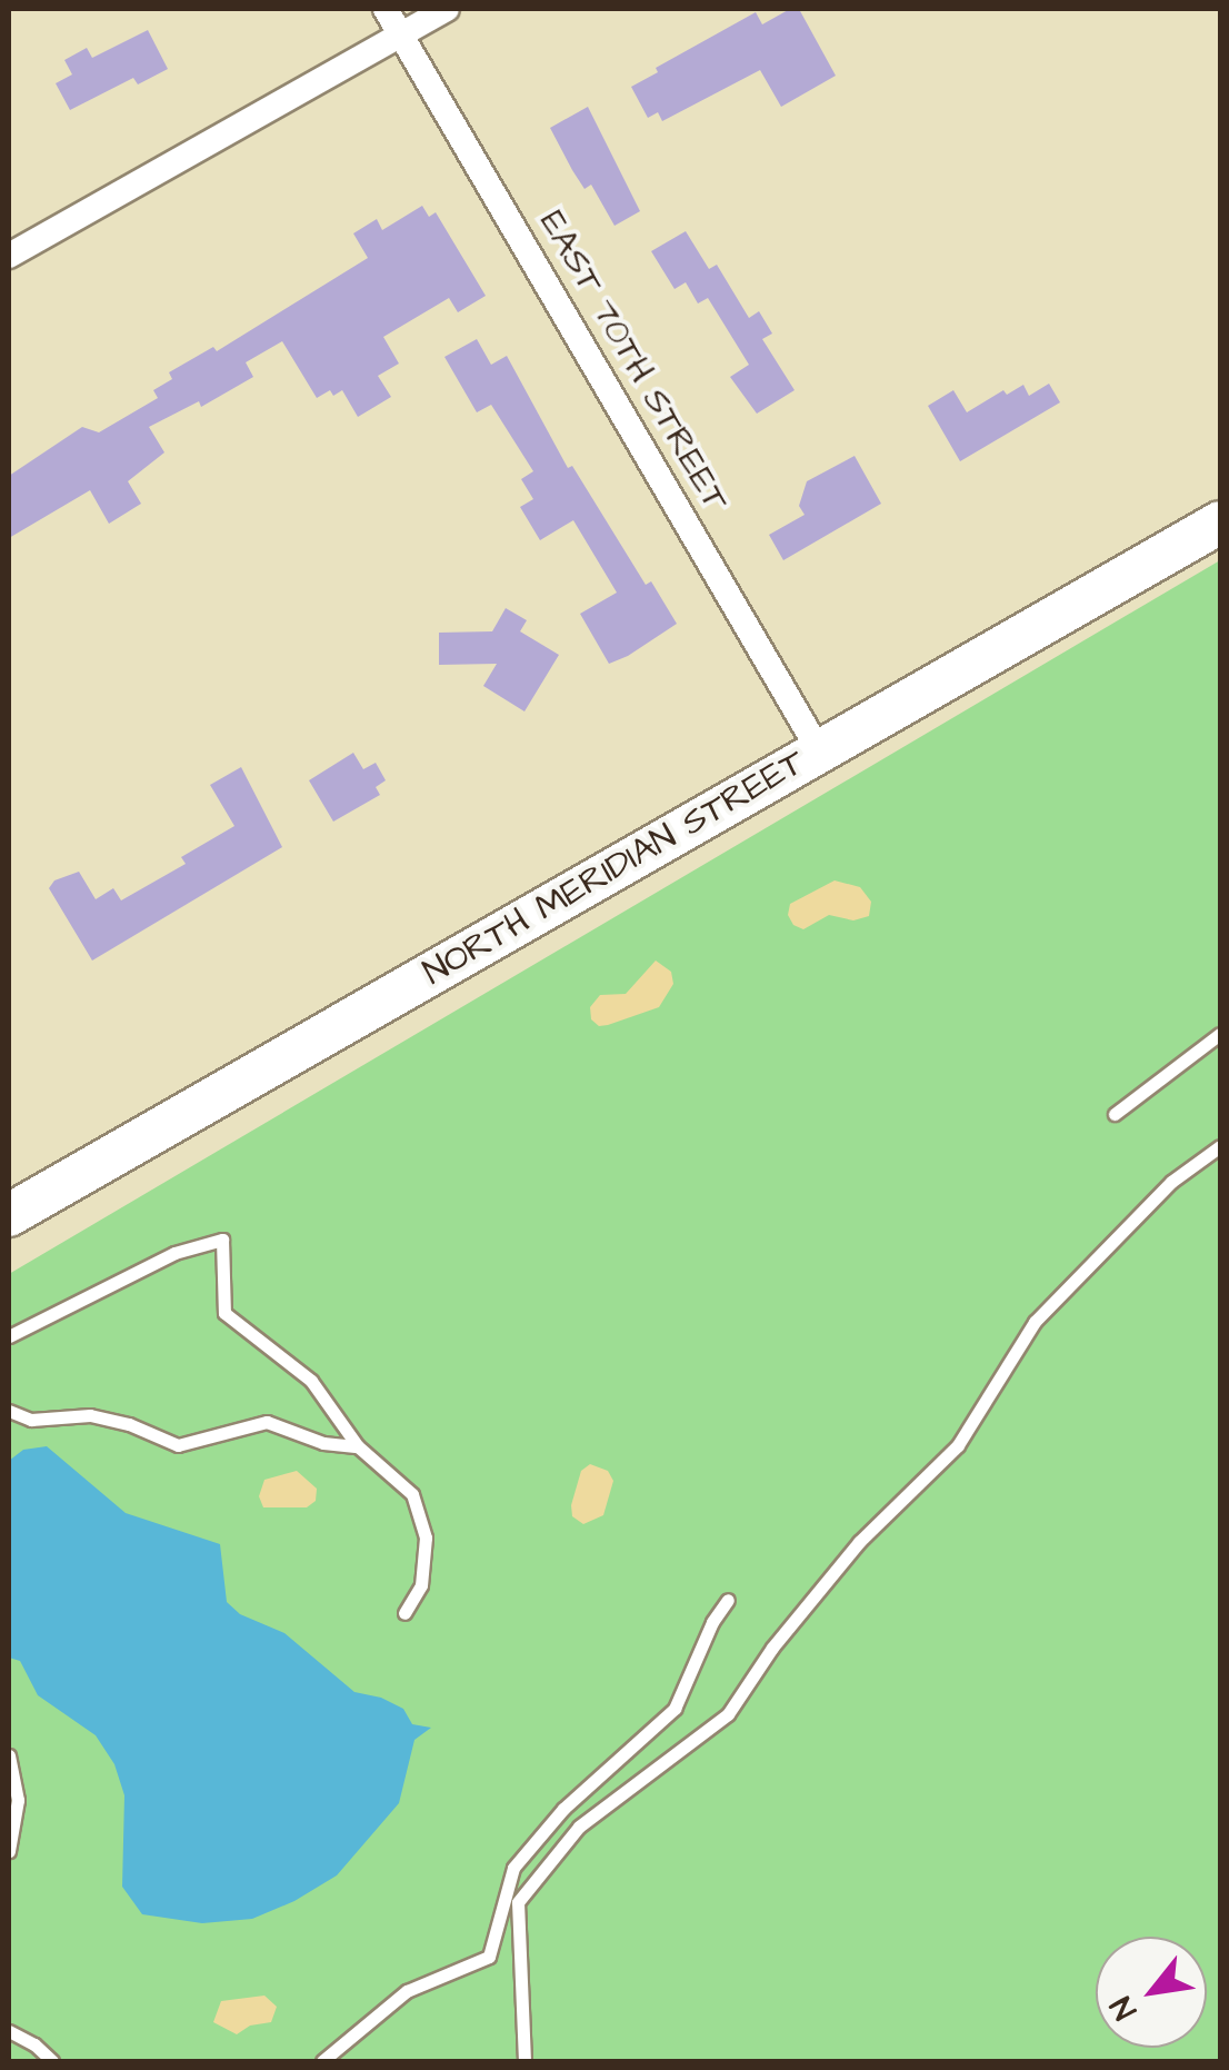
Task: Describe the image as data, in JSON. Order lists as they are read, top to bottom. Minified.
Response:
{"streets":{"main road":["NORTH MERIDIAN STREET"],"street":["EAST 70TH STREET"]},"crossings":[["EAST 70TH STREET","NORTH MERIDIAN STREET"]],"north":"bottom left"}
